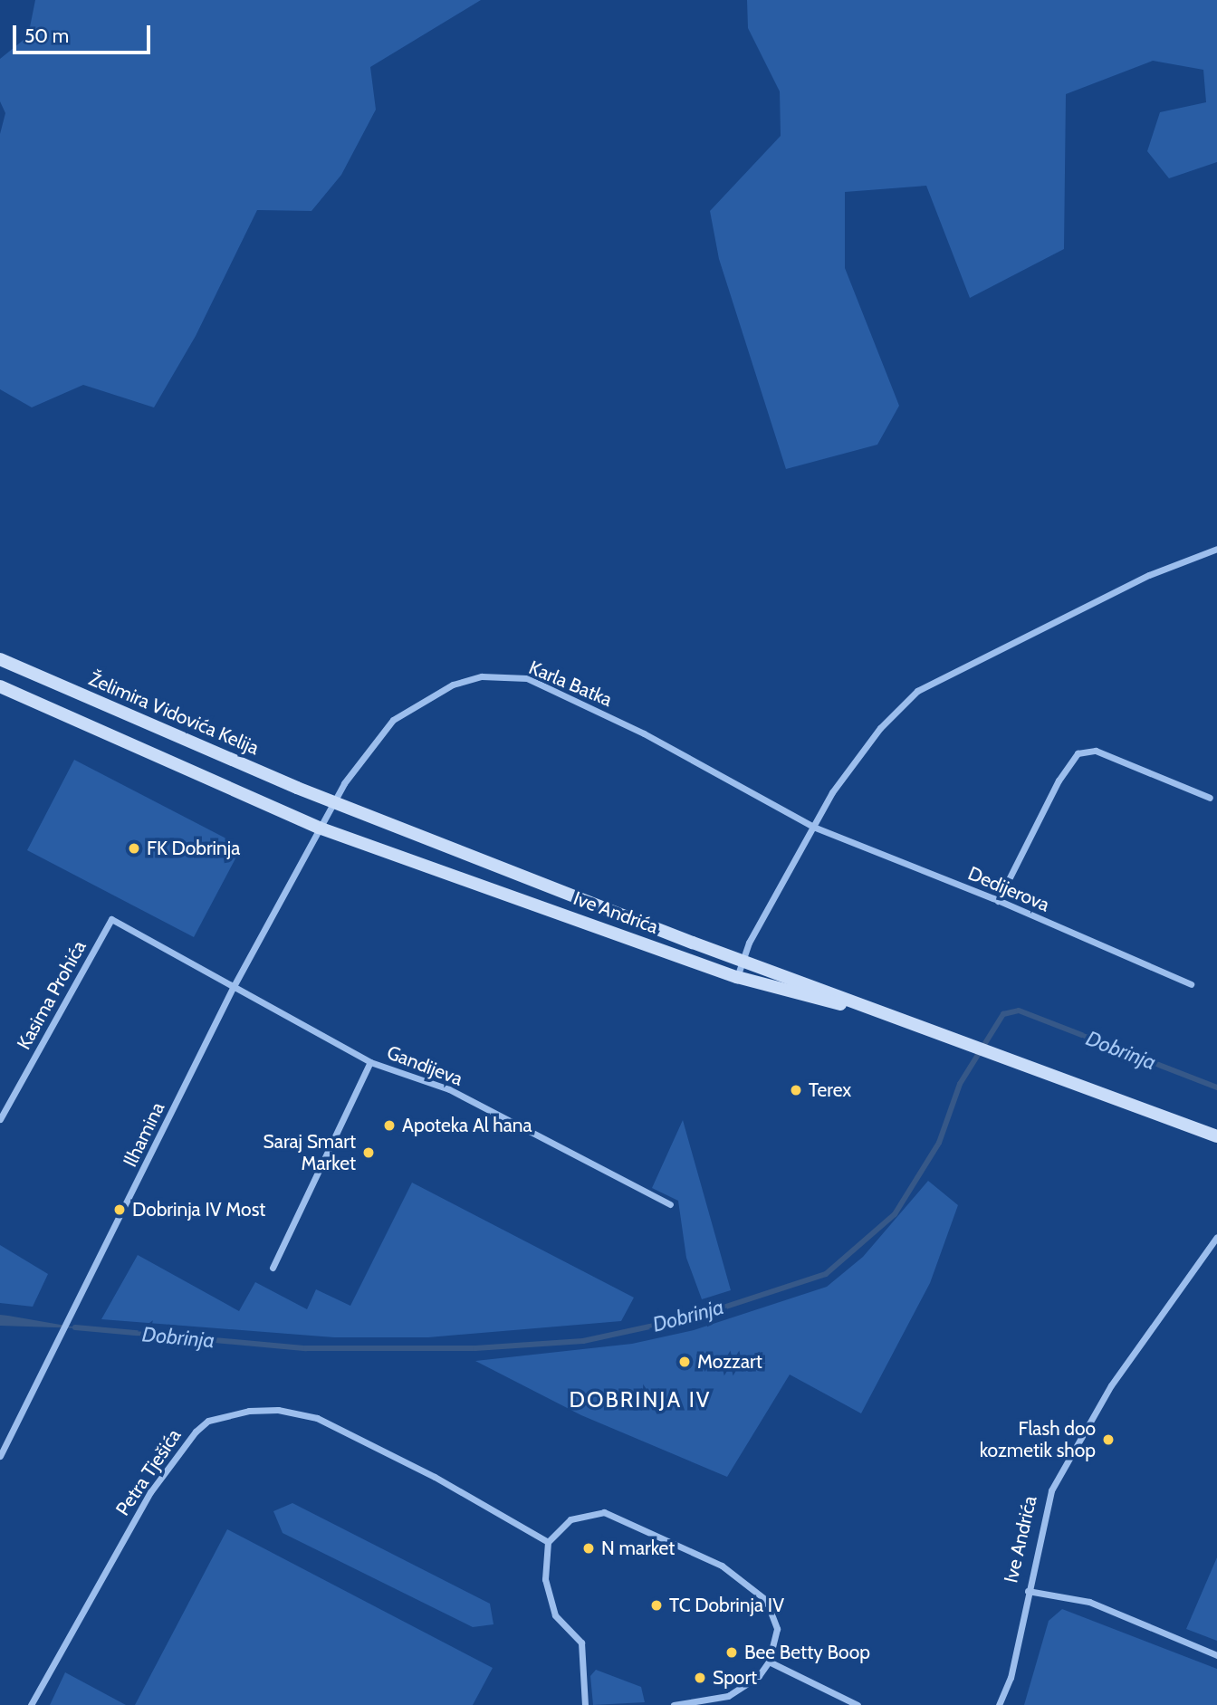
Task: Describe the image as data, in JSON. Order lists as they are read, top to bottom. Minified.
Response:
{"streets":{"main road":["Želimira Vidovića Kelija","Ive Andrića"],"street":["Karla Batka","Dedijerova","Kasima Prohića","Gandijeva","Ilhamina","Petra Tješića"]},"crossings":[["Karla Batka","Želimira Vidovića Kelija"],["Karla Batka","Dedijerova"],["Karla Batka","Ive Andrića"],["Karla Batka","Ilhamina"],["Želimira Vidovića Kelija","Ive Andrića"],["Ive Andrića","Ilhamina"],["Kasima Prohića","Ilhamina"]],"districts":["DOBRINJA IV"],"water":["Dobrinja"],"places":["FK Dobrinja","Terex","Apoteka Al hana","Saraj Smart Market","Dobrinja IV Most","Mozzart","Flash doo kozmetik shop","N market","TC Dobrinja IV","Bee Betty Boop","Sport"],"scale_bar":"50 m"}
